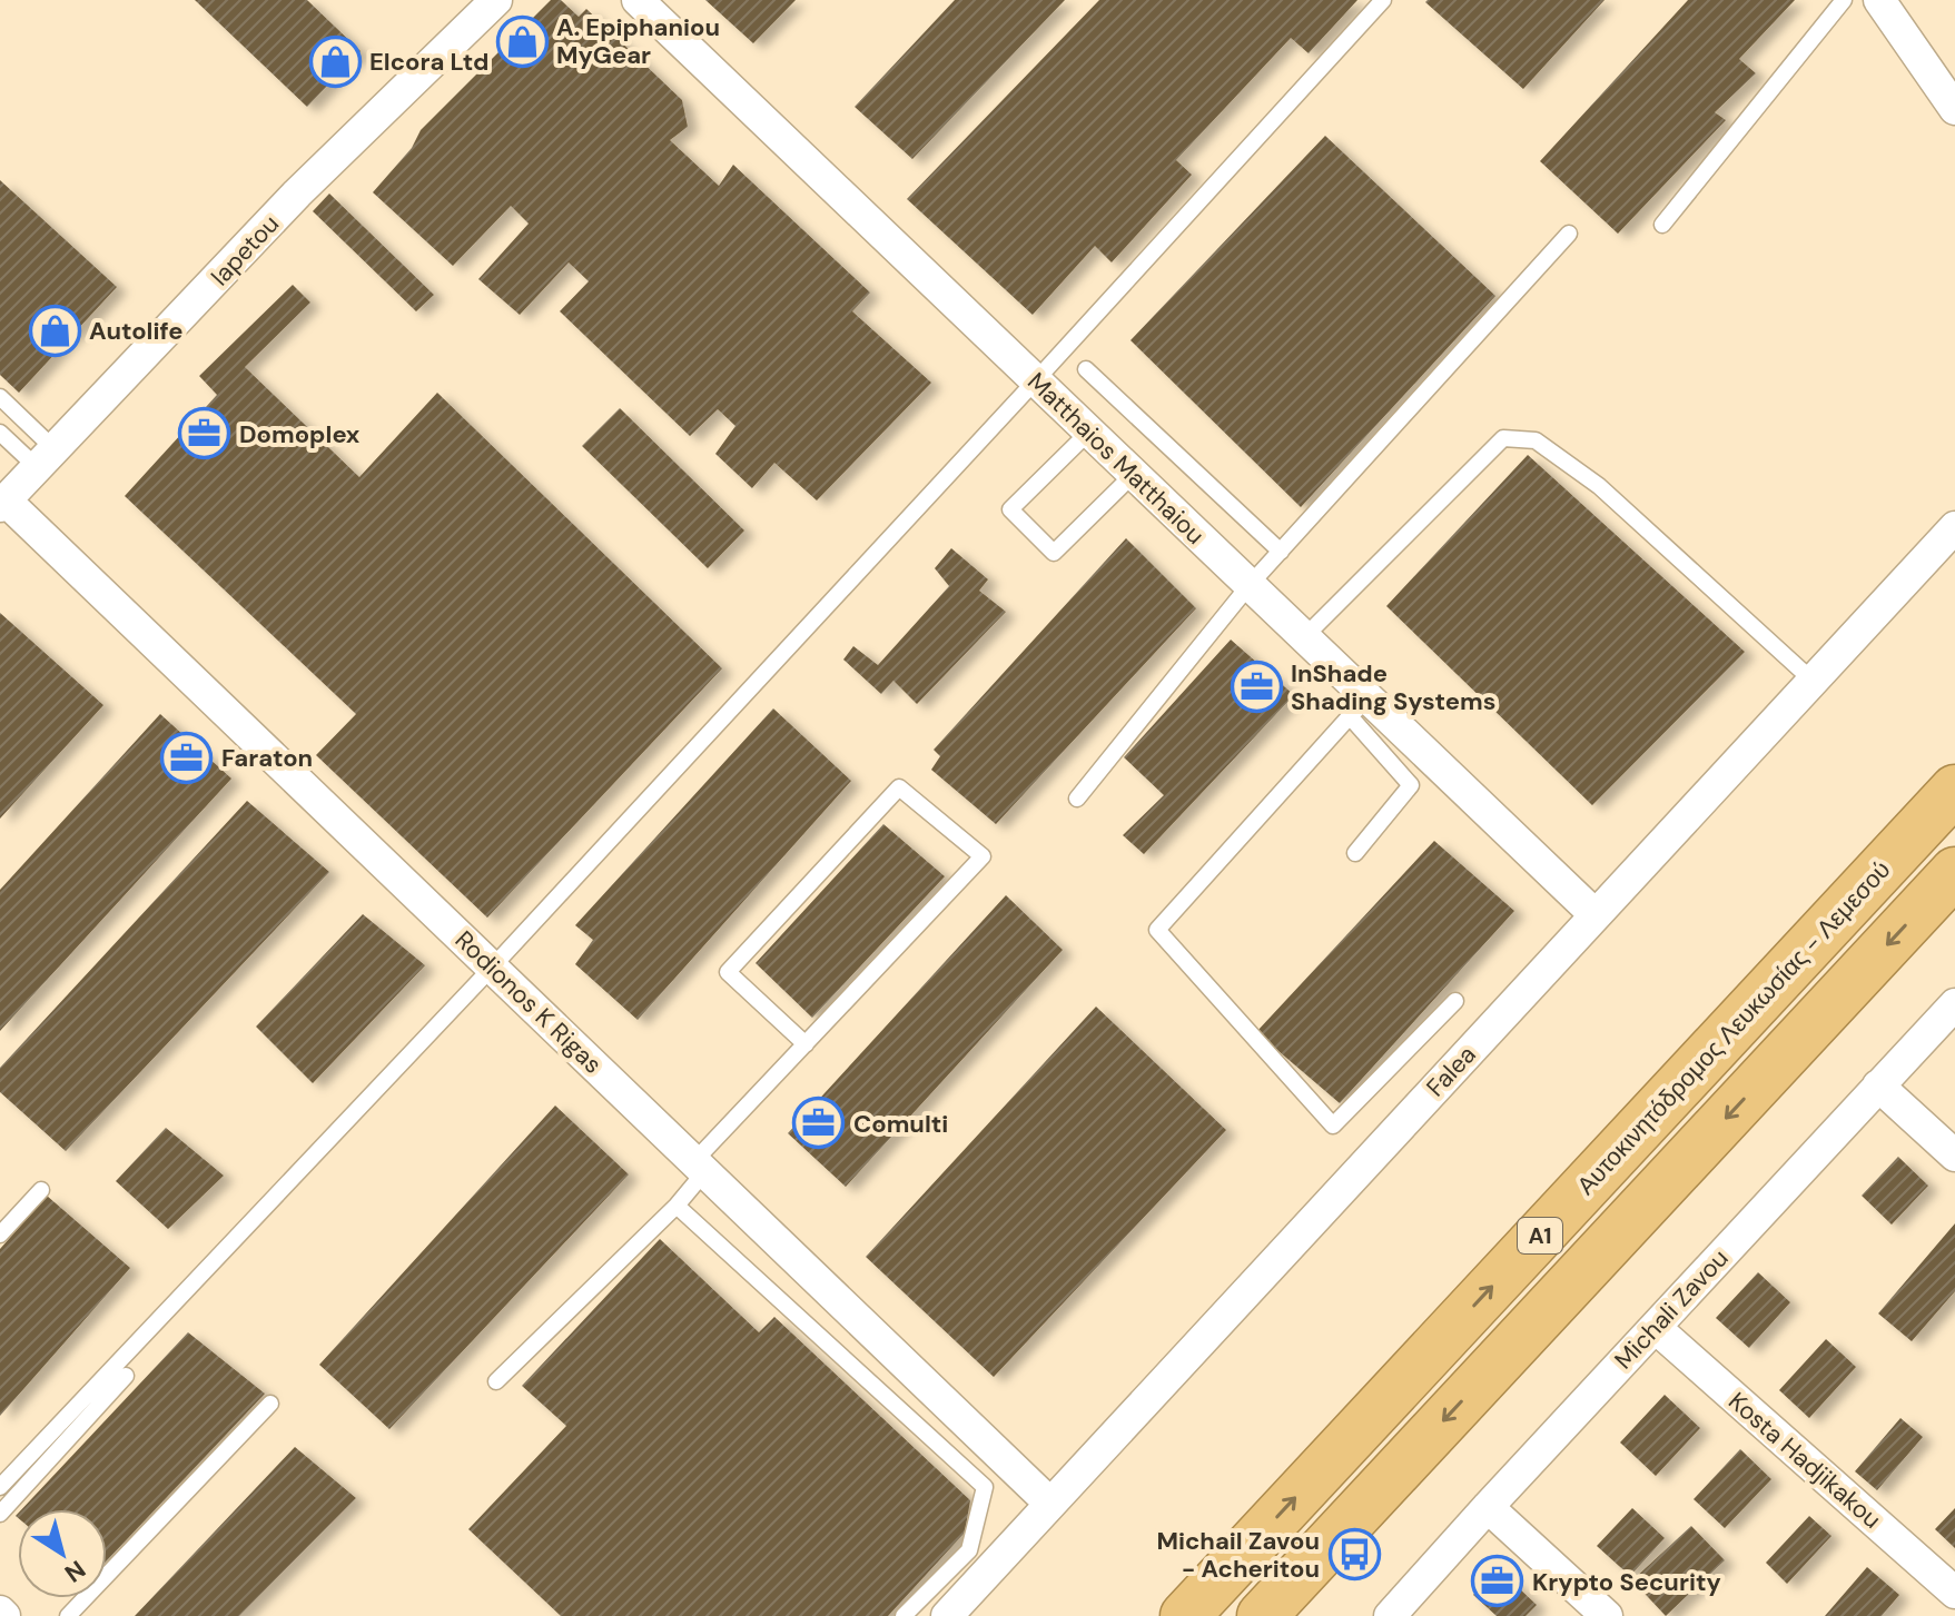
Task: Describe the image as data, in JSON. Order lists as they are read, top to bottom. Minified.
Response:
{"streets":{"highway":["Αυτοκινητόδρομος Λευκωσίας - Λεμεσού","A1"],"street":["Iapetou","Matthaios Matthaiou","Rodionos K Rigas","Falea","Michali Zavou","Kosta Hadjikakou"]},"crossings":[["Iapetou","Rodionos K Rigas"],["Matthaios Matthaiou","Falea"],["Rodionos K Rigas","Falea"],["Michali Zavou","Kosta Hadjikakou"]],"places":{"shop":["A. Epiphaniou MyGear","Elcora Ltd","Autolife"],"office":["Domoplex","InShade Shading Systems","Faraton","Comulti","Krypto Security"],"bus stop":["Michail Zavou - Acheritou"]},"north":"bottom right"}
